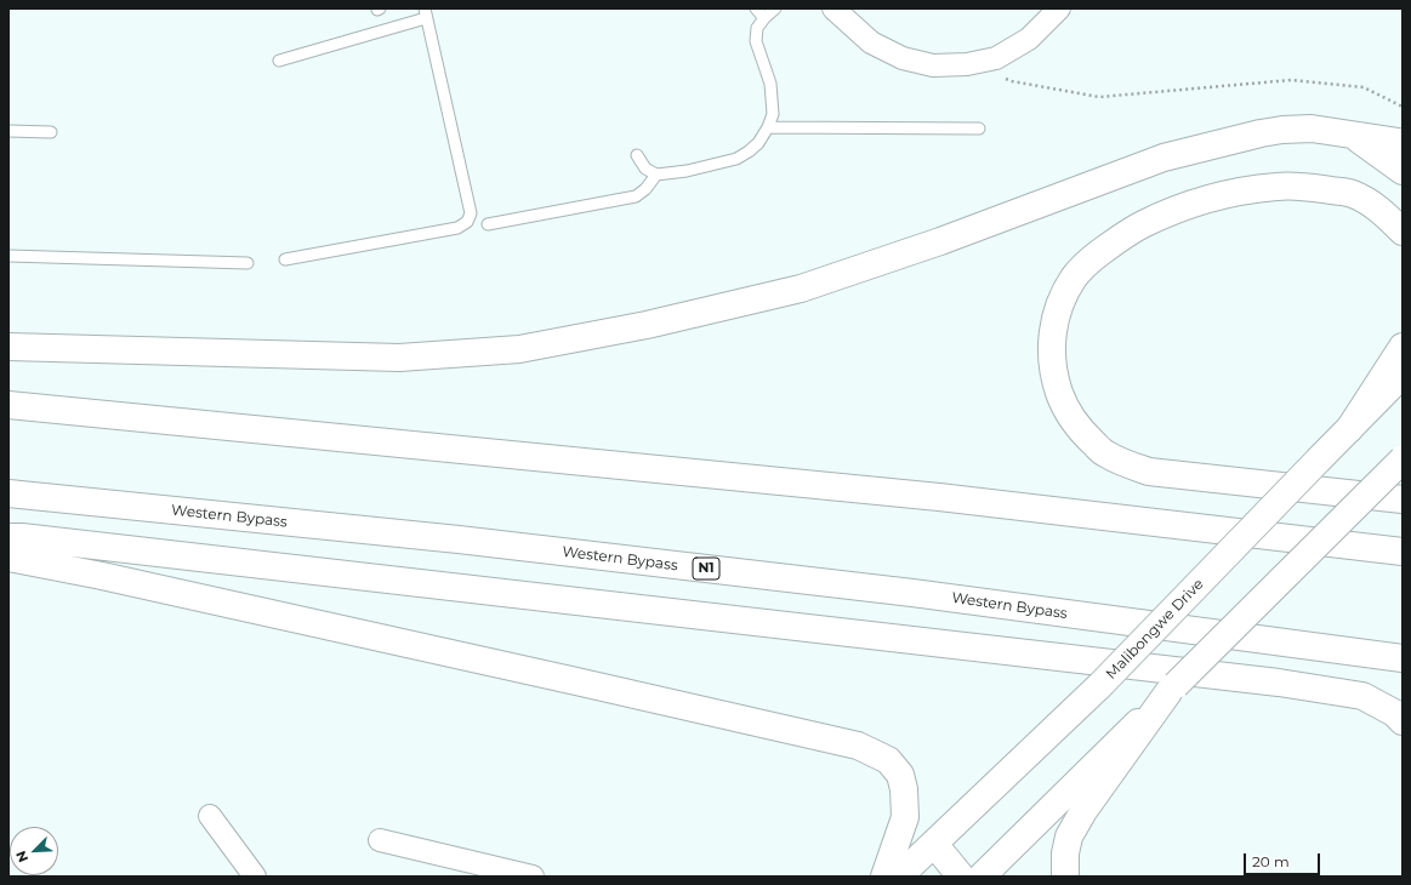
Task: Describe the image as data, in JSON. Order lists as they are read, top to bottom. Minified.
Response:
{"streets":{"main road":["Western Bypass","N1","Malibongwe Drive"]},"scale_bar":"20 m","north":"bottom left"}
